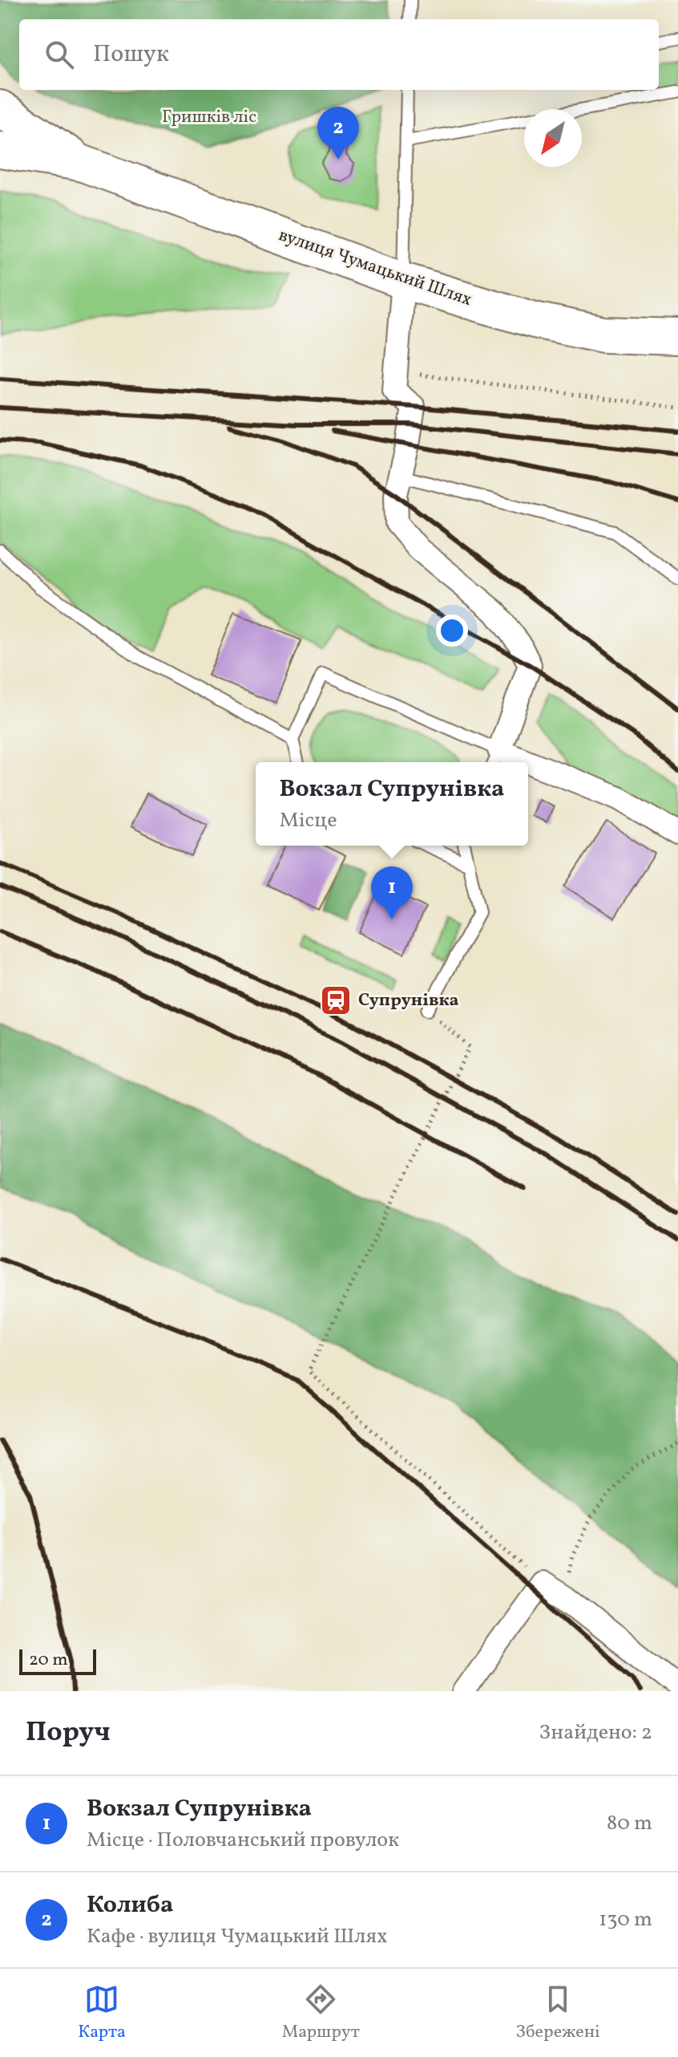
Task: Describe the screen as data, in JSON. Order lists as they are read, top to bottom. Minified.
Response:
{"streets":{"main road":["вулиця Чумацький Шлях"]},"parks":["Гришків ліс"],"places":{"station":["Супрунівка"]},"scale_bar":"20 m","north":"bottom left","page":{"search":"Пошук","pins":["2","1"],"popup":["Вокзал Супрунівка","Місце"],"scale":"20 m","heading":["Поруч","Знайдено: 2"],"list":[{"mark":"1","name":"Вокзал Супрунівка","note":"Місце · Половчанський провулок","value":"80 m"},{"mark":"2","name":"Колиба","note":"Кафе · вулиця Чумацький Шлях","value":"130 m"}],"nav":["Карта","Маршрут","Збережені"]}}
